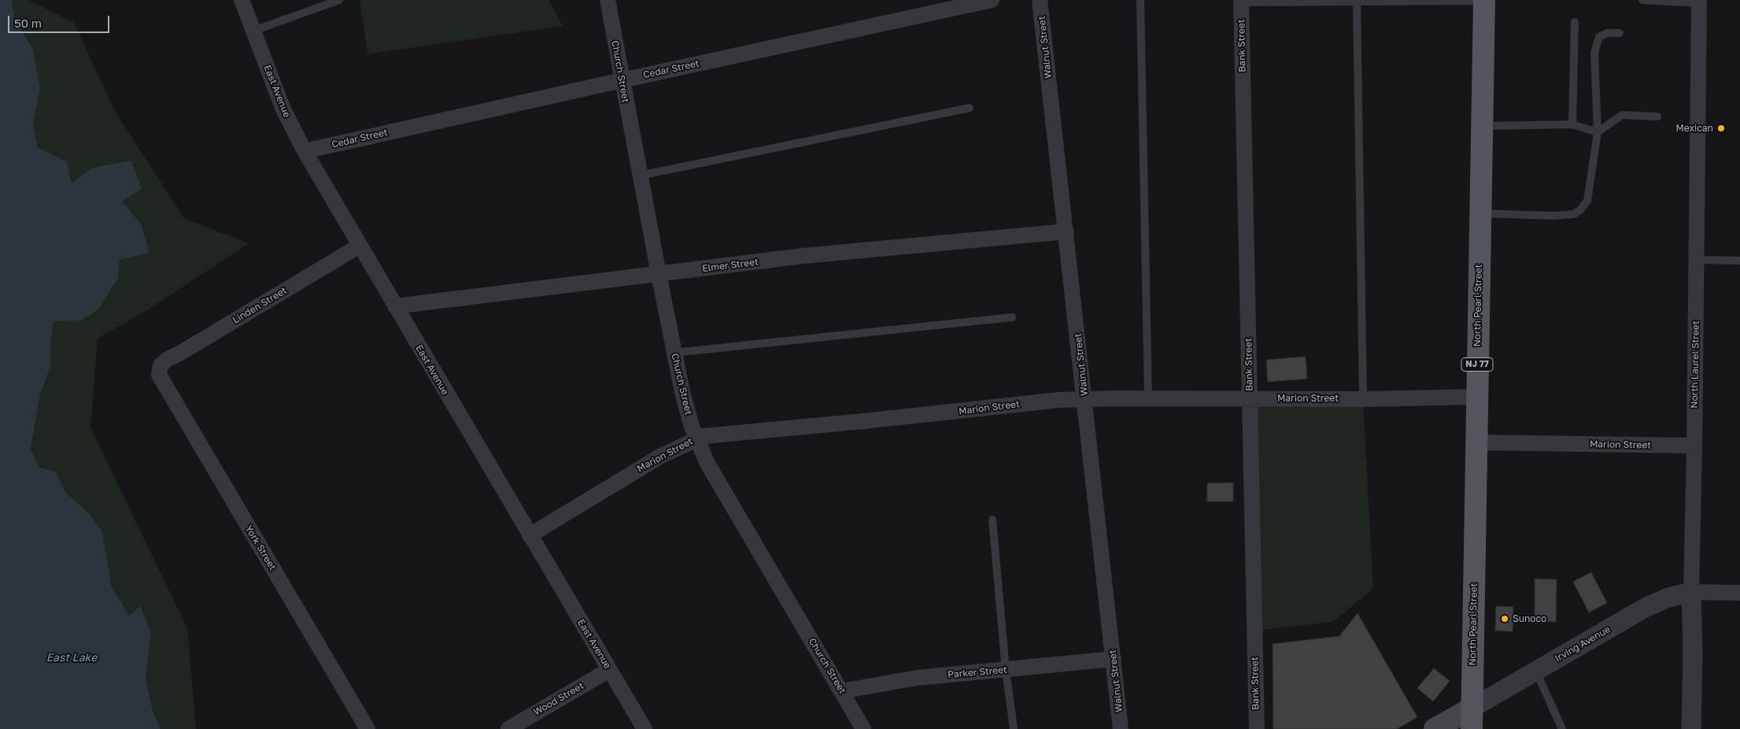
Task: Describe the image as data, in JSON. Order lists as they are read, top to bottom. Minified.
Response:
{"streets":{"main road":["North Pearl Street","NJ 77","Irving Avenue"],"street":["Bank Street","Walnut Street","Cedar Street","Church Street","East Avenue","Elmer Street","Linden Street","North Laurel Street","Marion Street","York Street","Parker Street","Wood Street"]},"crossings":[["Bank Street","Marion Street"],["Walnut Street","Elmer Street"],["Walnut Street","Marion Street"],["Walnut Street","Parker Street"],["Cedar Street","Church Street"],["Cedar Street","East Avenue"],["Church Street","Elmer Street"],["Church Street","Marion Street"],["Church Street","Parker Street"],["East Avenue","Elmer Street"],["East Avenue","Linden Street"],["East Avenue","Marion Street"],["East Avenue","Wood Street"],["Linden Street","York Street"],["North Pearl Street","Marion Street"],["North Pearl Street","Irving Avenue"],["North Laurel Street","Marion Street"],["North Laurel Street","Irving Avenue"]],"water":["East Lake"],"places":["Mexican","Sunoco"],"scale_bar":"50 m"}
